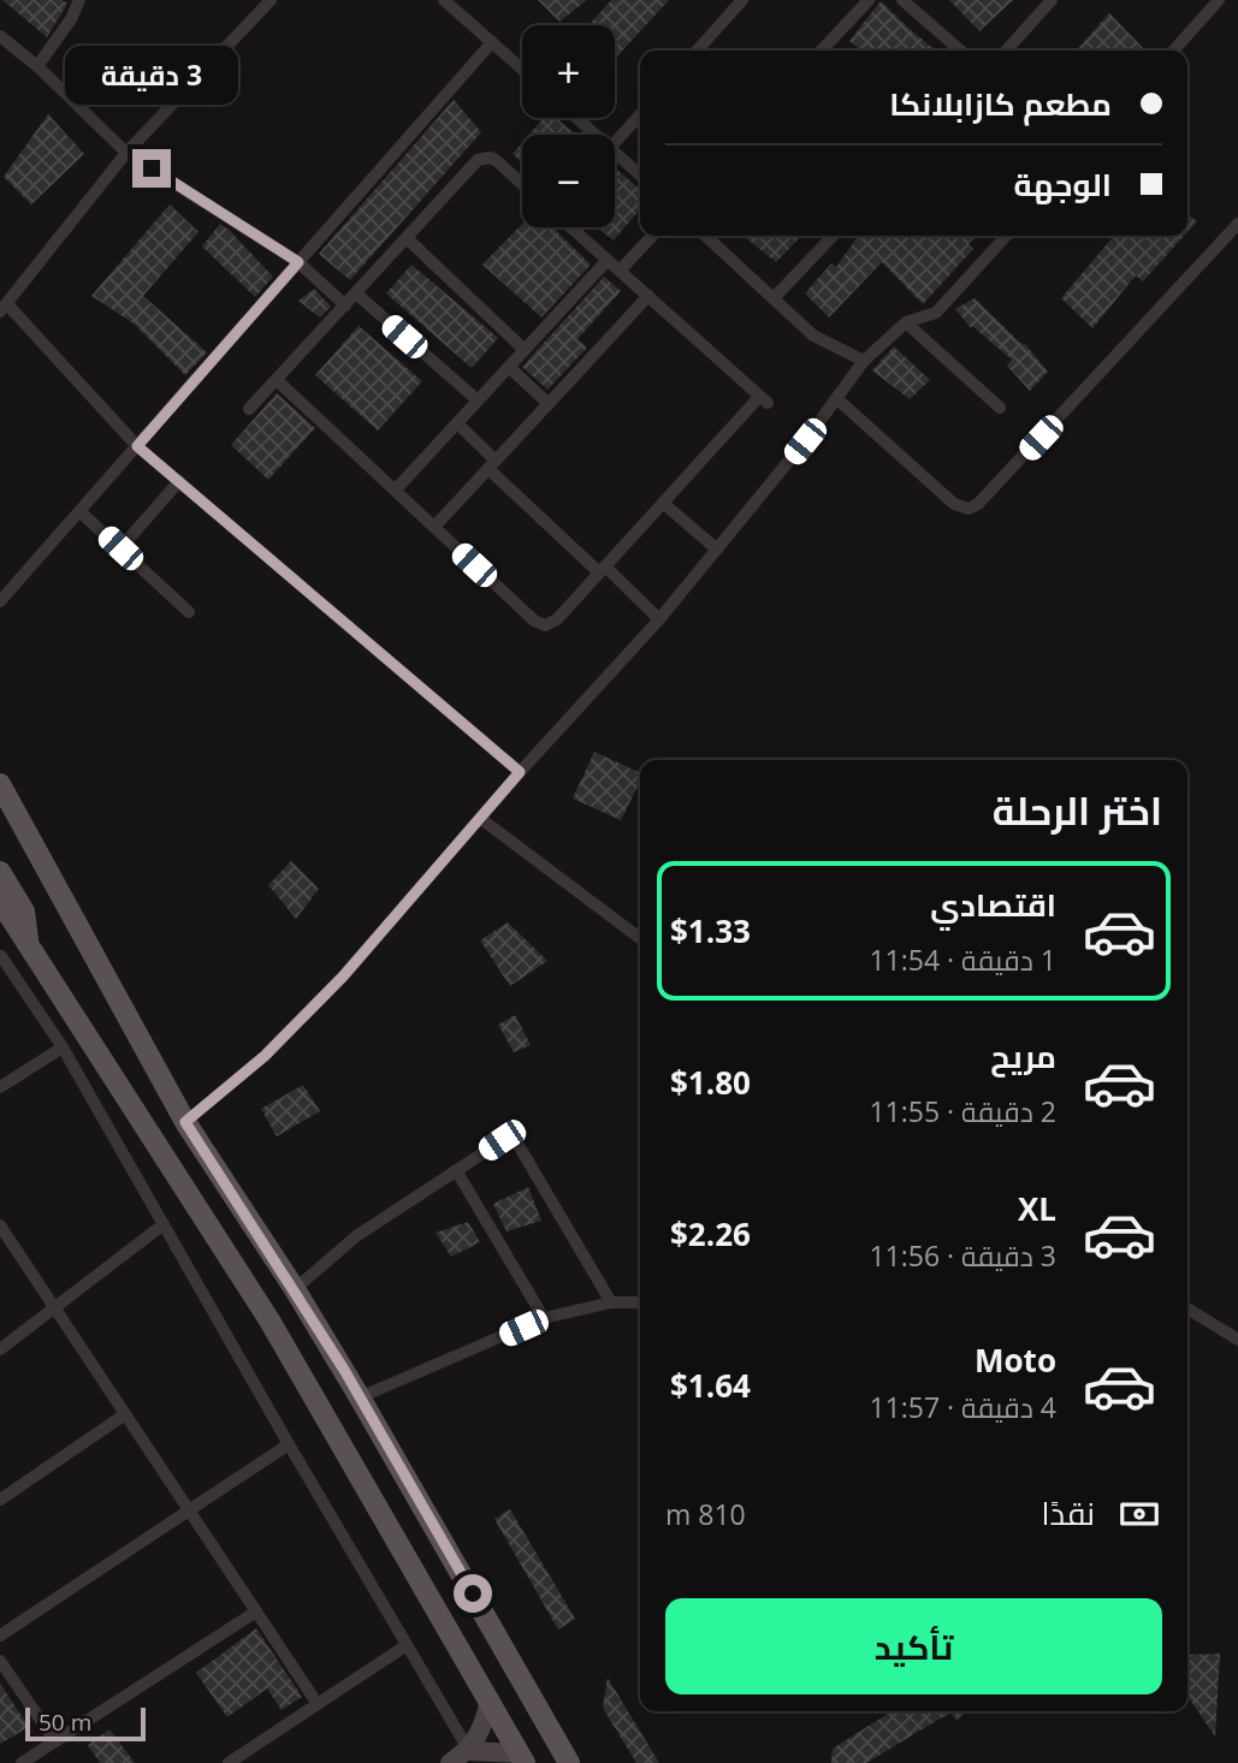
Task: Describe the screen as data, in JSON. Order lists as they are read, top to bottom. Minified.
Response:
{"scale_bar":"50 m","page":{"map_buttons":["+","−"],"bubble":"3 دقيقة","banner":["مطعم كازابلانكا","الوجهة"],"heading":"اختر الرحلة","list":[{"name":"اقتصادي","note":"1 دقيقة · 11:54","value":"$1.33"},{"name":"مريح","note":"2 دقيقة · 11:55","value":"$1.80"},{"name":"XL","note":"3 دقيقة · 11:56","value":"$2.26"},{"name":"Moto","note":"4 دقيقة · 11:57","value":"$1.64"}],"pay":["نقدًا","810 m"],"buttons":"تأكيد","scale":"50 m"}}
